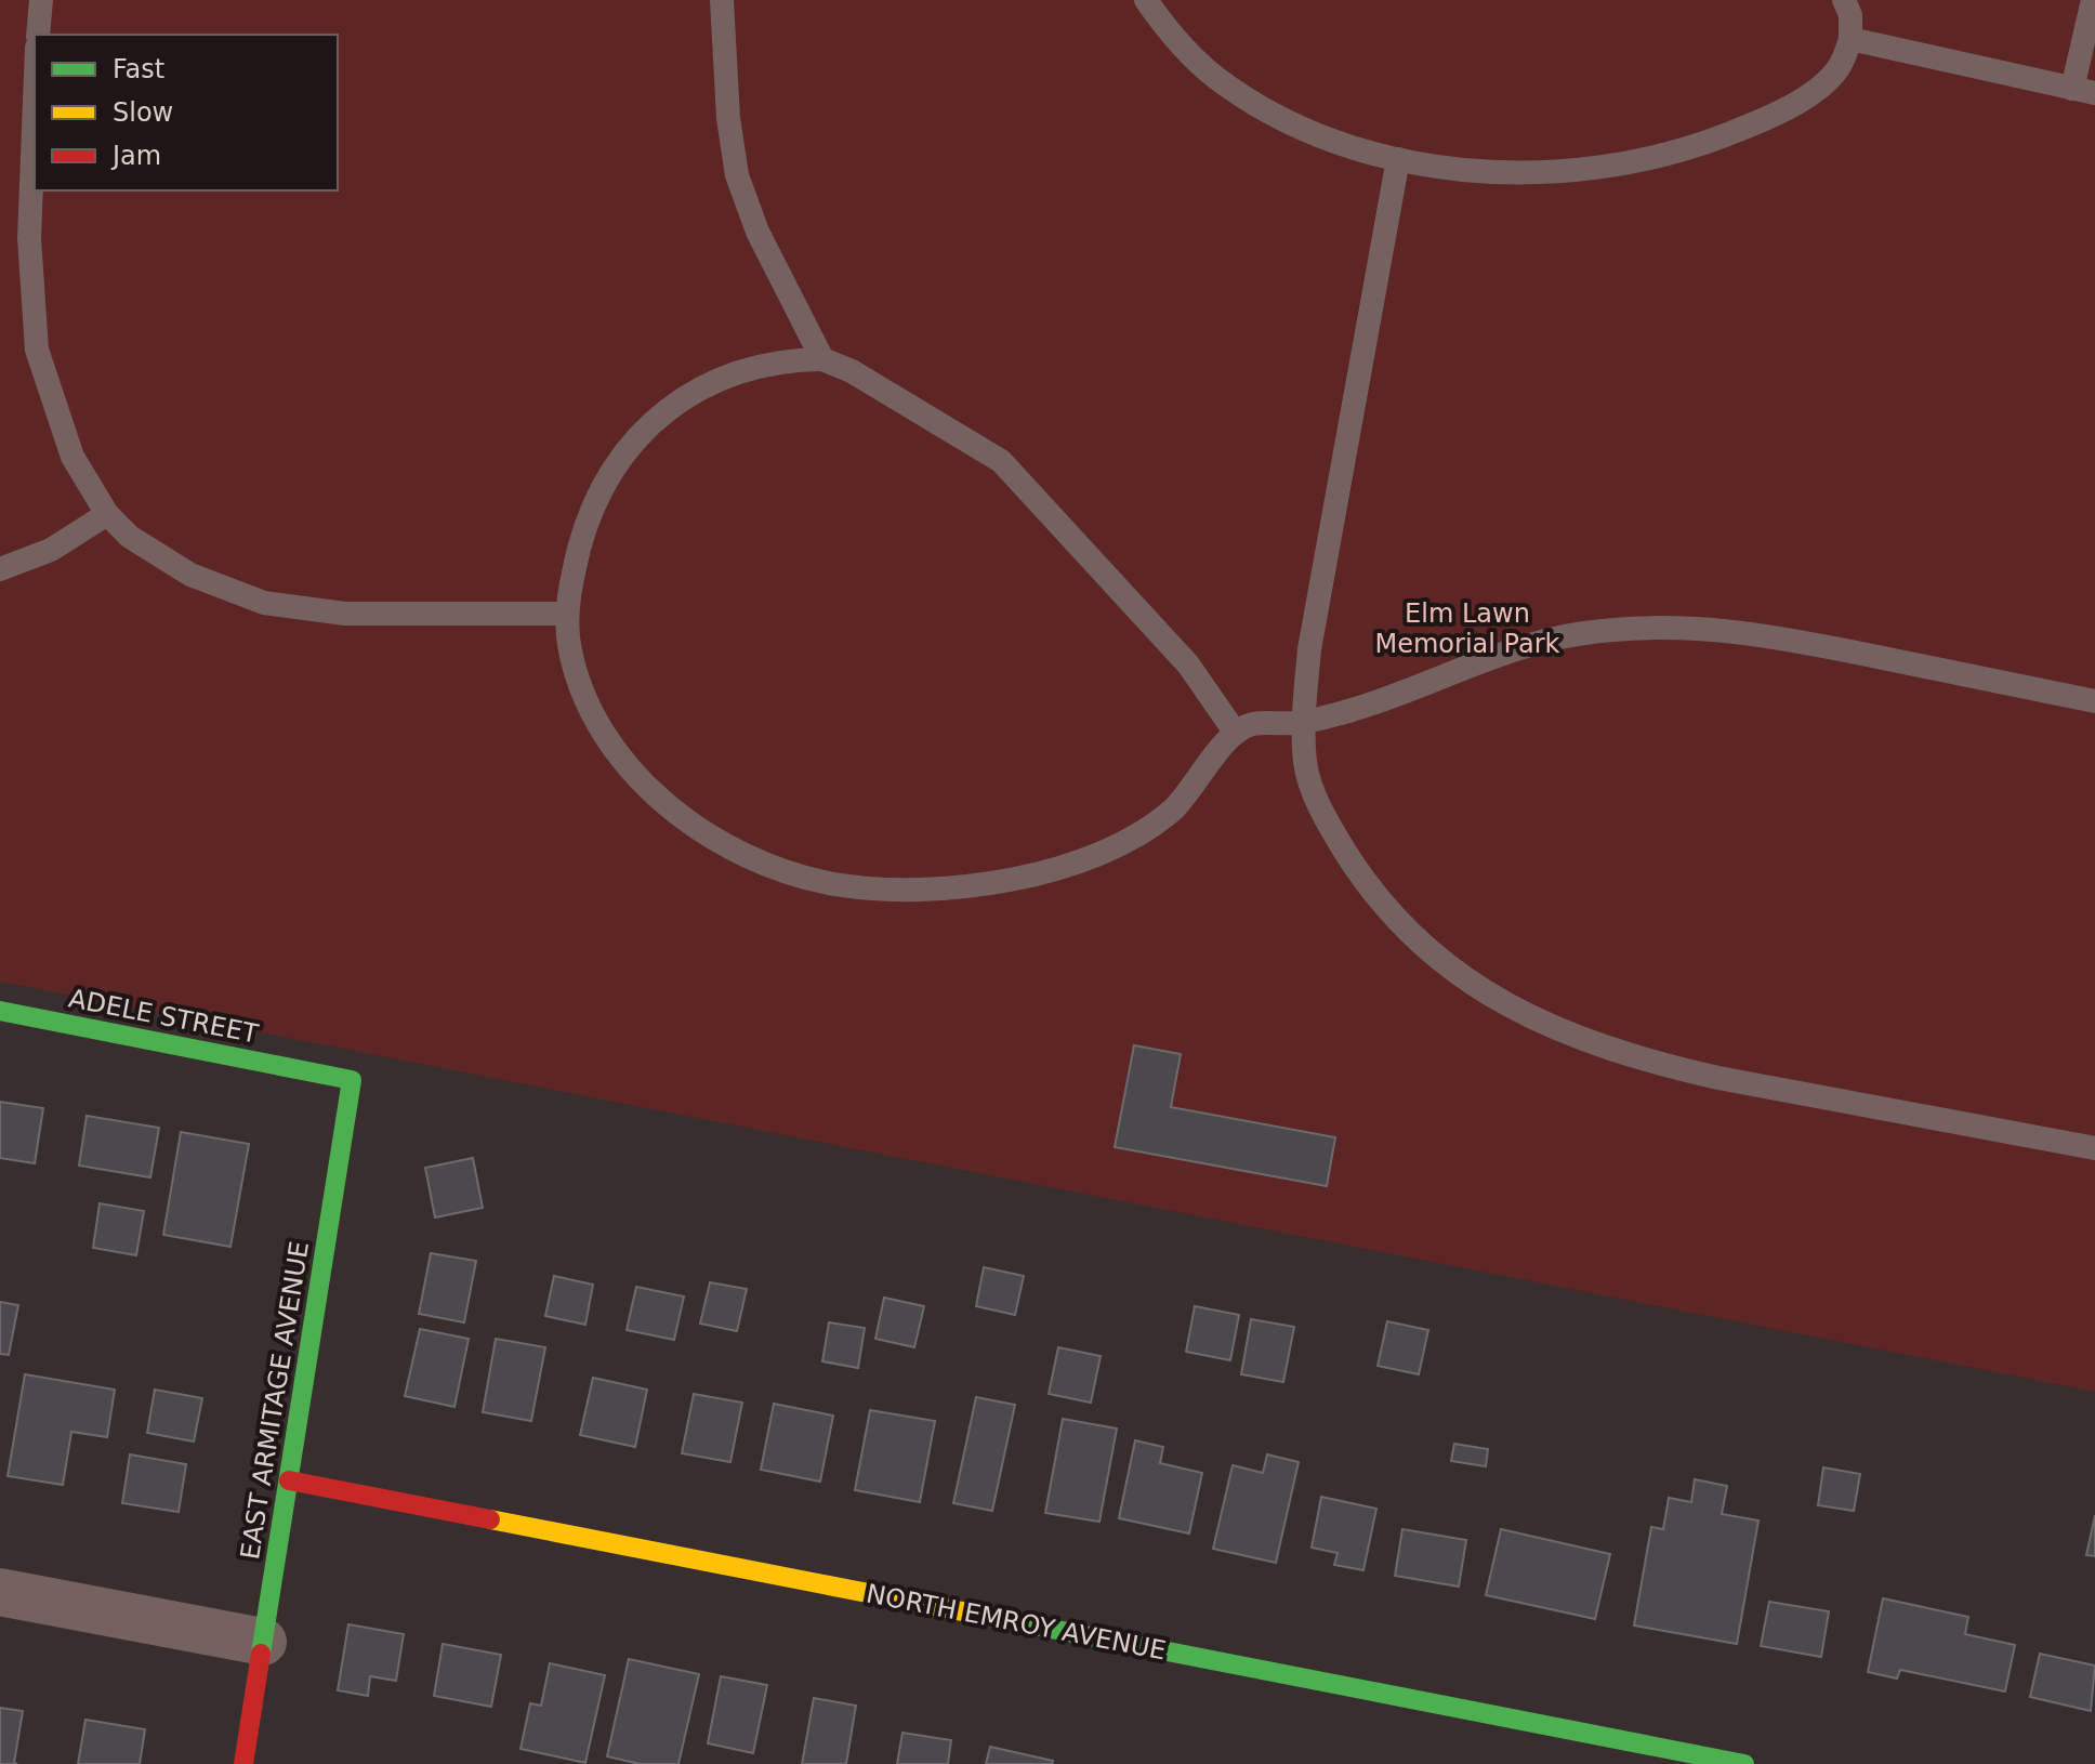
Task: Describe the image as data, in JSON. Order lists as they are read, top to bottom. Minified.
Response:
{"streets":{"street":["ADELE STREET","EAST ARMITAGE AVENUE","NORTH EMROY AVENUE"]},"crossings":[["ADELE STREET","EAST ARMITAGE AVENUE"],["EAST ARMITAGE AVENUE","NORTH EMROY AVENUE"]],"parks":["Elm Lawn Memorial Park"],"legend":["Fast","Slow","Jam"]}
